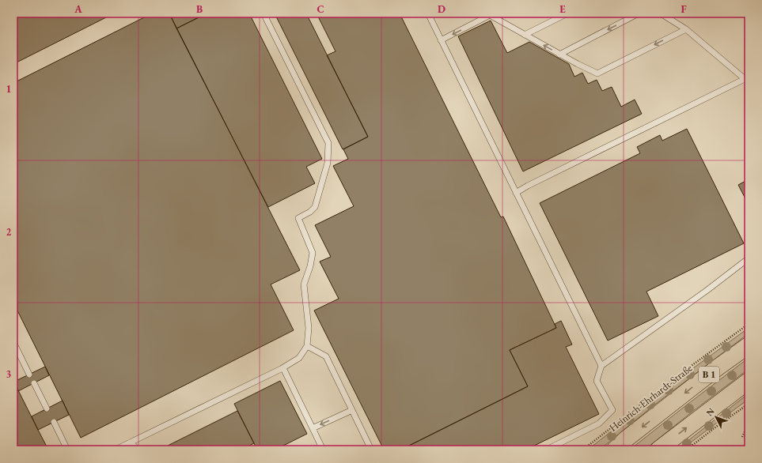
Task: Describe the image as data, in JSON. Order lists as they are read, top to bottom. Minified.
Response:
{"streets":{"main road":["B 1","Heinrich-Ehrhardt-Straße"]},"north":"top left","grid":{"columns":["A","B","C","D","E","F"],"rows":["1","2","3"]}}
